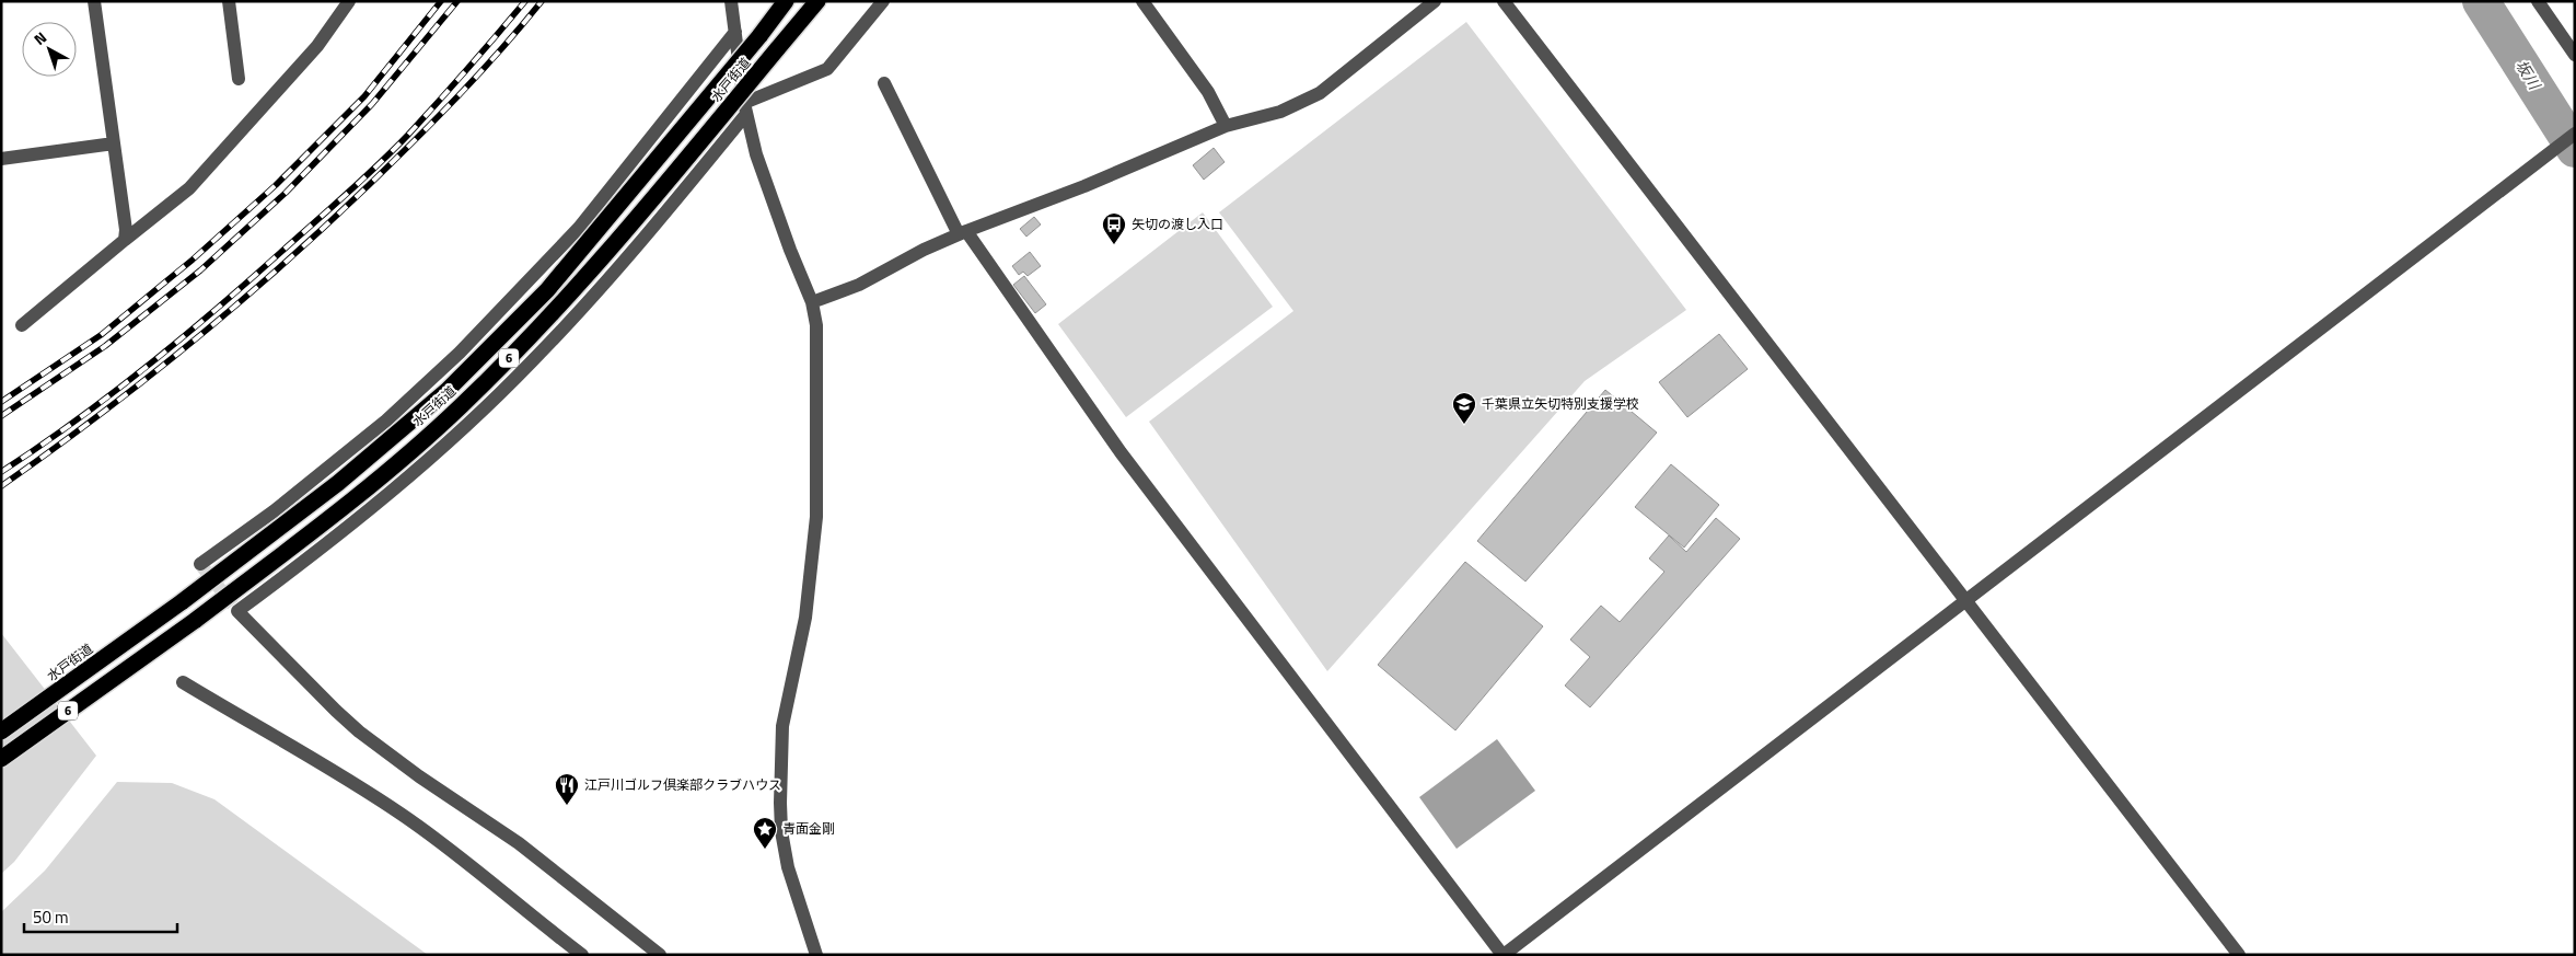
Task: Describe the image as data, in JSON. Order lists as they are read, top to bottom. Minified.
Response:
{"streets":{"highway":["水戸街道","6"]},"water":["坂川"],"places":{"bus stop":["矢切の渡し入口"],"school or university":["千葉県立矢切特別支援学校"],"restaurant":["江戸川ゴルフ倶楽部クラブハウス"],"place":["青面金剛"]},"scale_bar":"50 m","north":"top left"}
